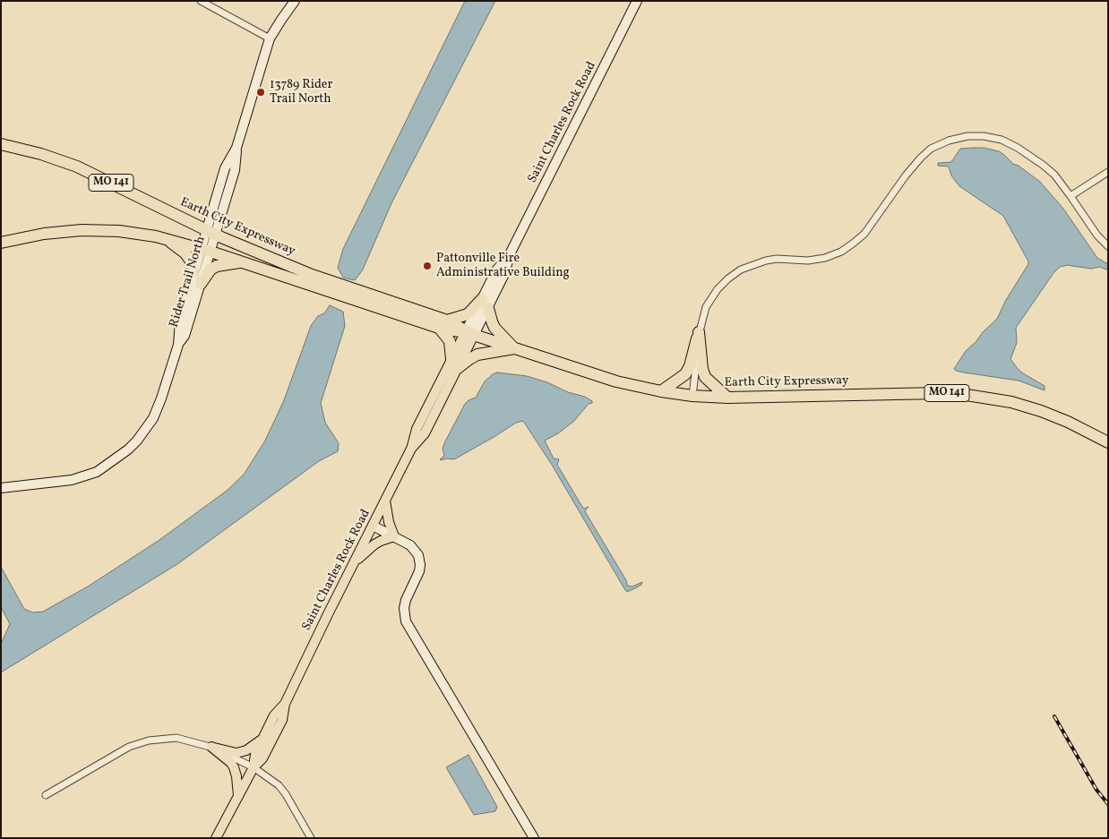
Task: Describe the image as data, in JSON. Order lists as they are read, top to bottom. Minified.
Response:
{"streets":{"highway":["MO 141","Earth City Expressway"],"main road":["Saint Charles Rock Road"],"street":["Rider Trail North"]},"crossings":[["Saint Charles Rock Road","Earth City Expressway"],["Earth City Expressway","Rider Trail North"]],"places":["13789 Rider Trail North","Pattonville Fire Administrative Building"]}
